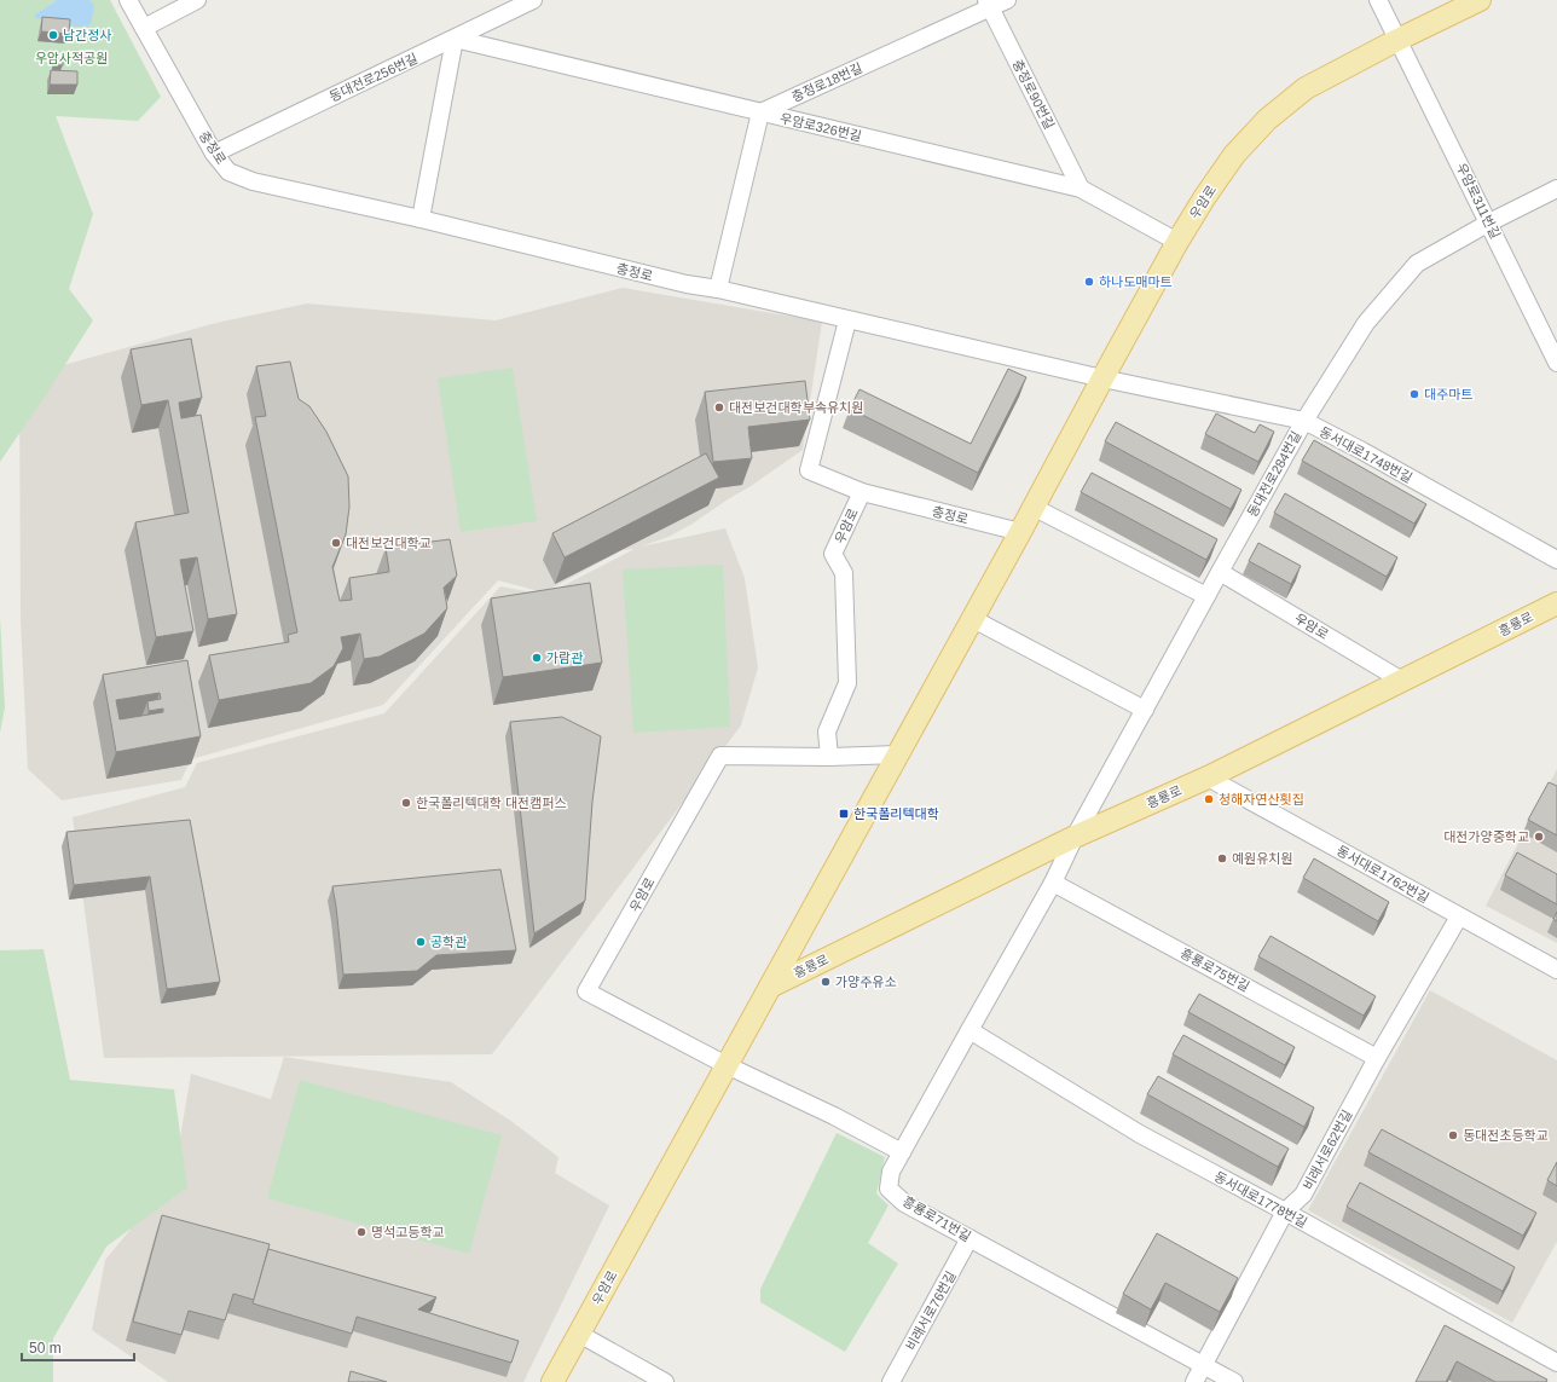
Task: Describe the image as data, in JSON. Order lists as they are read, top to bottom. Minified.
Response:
{"streets":{"main road":["우암로","흥룡로"],"street":["동대전로256번길","충정로18번길","충정로90번길","우암로326번길","충정로","우암로311번길","동서대로1748번길","동대전로284번길","동서대로1762번길","흥룡로75번길","비래서로62번길","동서대로1778번길","흥룡로71번길","비래서로76번길"]},"crossings":[["동대전로256번길","우암로326번길"],["동대전로256번길","충정로"],["충정로18번길","충정로90번길"],["충정로18번길","우암로326번길"],["충정로90번길","우암로326번길"],["우암로326번길","우암로"],["충정로","우암로"],["충정로","동서대로1748번길"],["우암로311번길","우암로"],["우암로311번길","동대전로284번길"],["우암로","동서대로1748번길"],["우암로","동대전로284번길"],["우암로","흥룡로"],["우암로","흥룡로71번길"],["동서대로1748번길","동대전로284번길"],["동대전로284번길","흥룡로"],["동대전로284번길","흥룡로71번길"],["흥룡로","동서대로1762번길"],["흥룡로","흥룡로71번길"],["동서대로1762번길","비래서로62번길"],["흥룡로75번길","비래서로62번길"],["흥룡로75번길","흥룡로71번길"],["비래서로62번길","동서대로1778번길"],["비래서로62번길","흥룡로71번길"],["동서대로1778번길","흥룡로71번길"],["흥룡로71번길","비래서로76번길"]],"parks":["우암사적공원"],"places":{"other":["남간정사","하나도매마트","대주마트","대전보건대학부속유치원","대전보건대학교","가람관","청해자연산횟집","한국폴리텍대학 대전캠퍼스","대전가양중학교","예원유치원","공학관","가양주유소","동대전초등학교","명석고등학교"],"transit":["한국폴리텍대학"]},"scale_bar":"50 m"}
